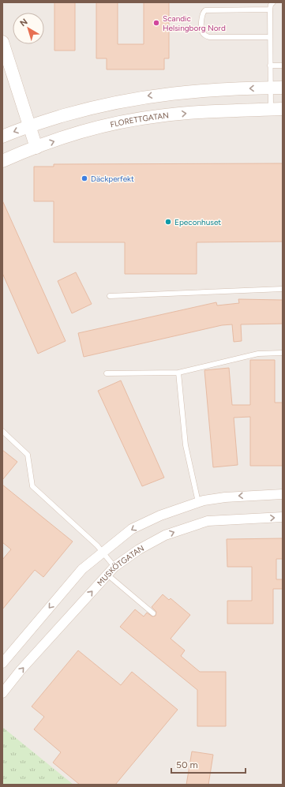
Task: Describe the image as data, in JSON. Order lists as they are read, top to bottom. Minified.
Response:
{"streets":{"street":["FLORETTGATAN","MUSKÖTGATAN"]},"places":["Scandic Helsingborg Nord","Däckperfekt","Epeconhuset"],"scale_bar":"50 m","north":"top left"}
